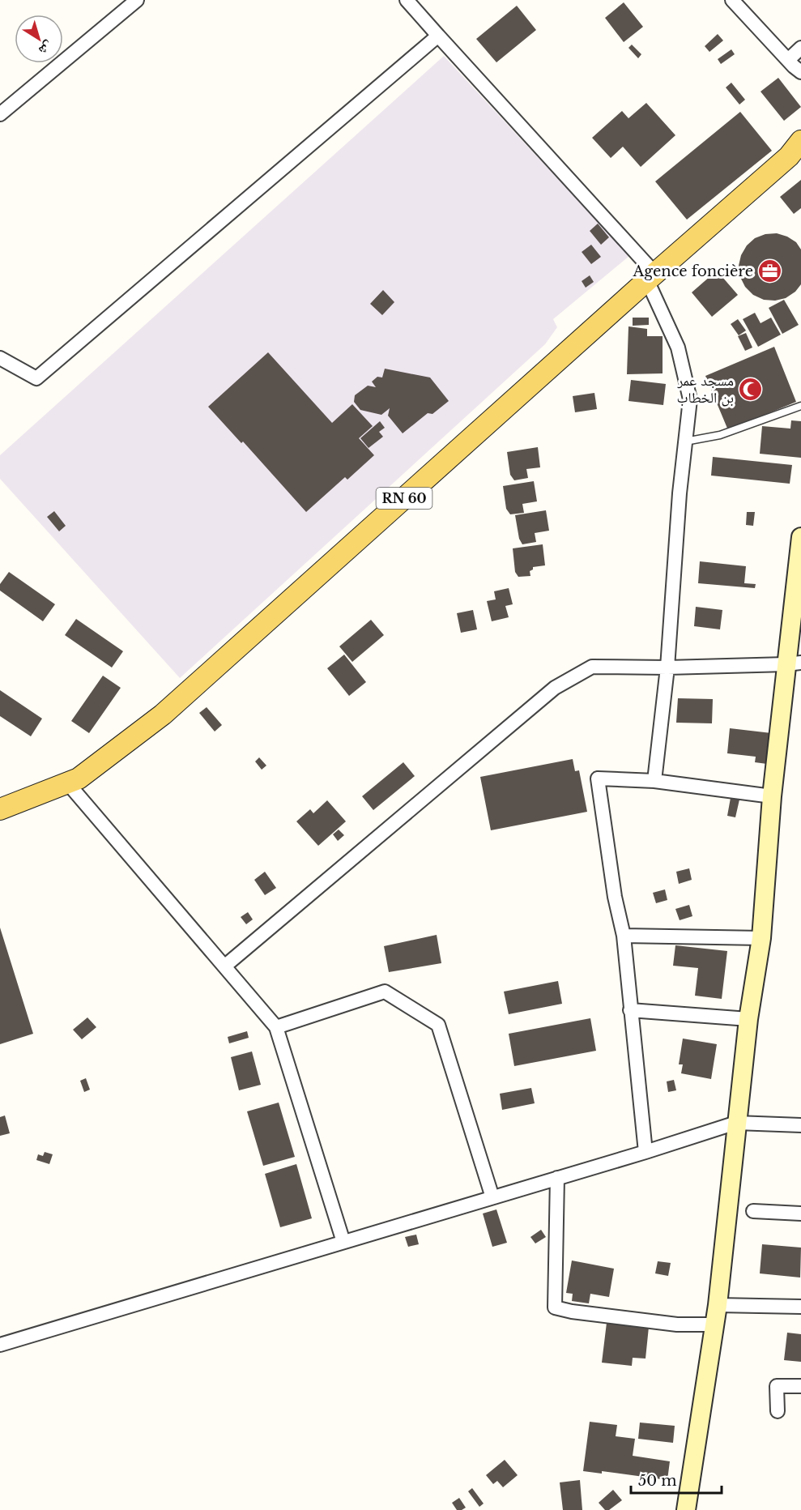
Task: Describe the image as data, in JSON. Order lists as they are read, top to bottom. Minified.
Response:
{"streets":{"main road":["RN 60"]},"places":{"office":["Agence foncière"],"mosque":["مسجد عمر بن الخطاب"]},"scale_bar":"50 m","north":"bottom right"}
